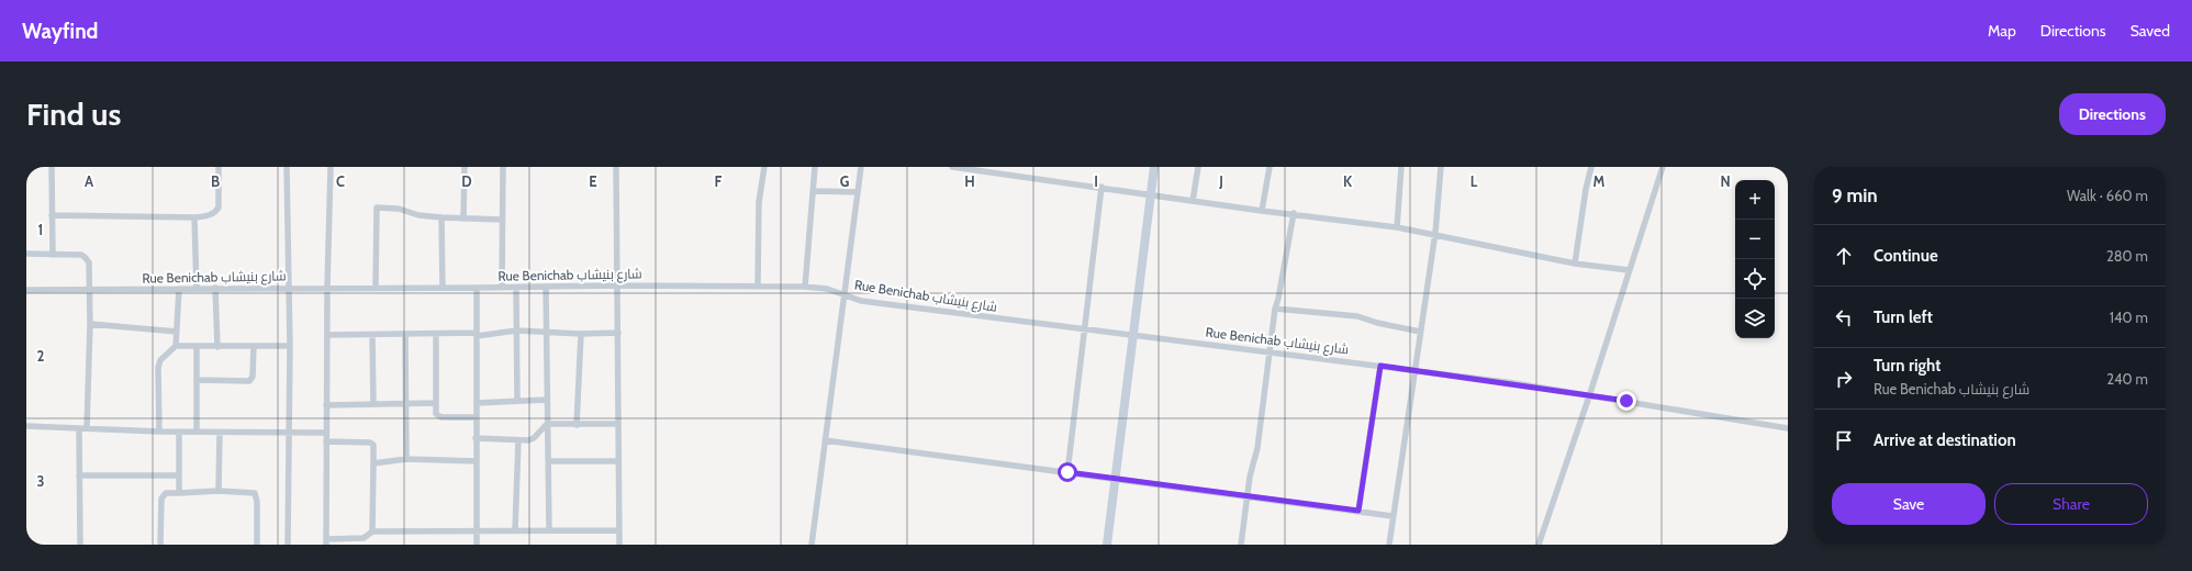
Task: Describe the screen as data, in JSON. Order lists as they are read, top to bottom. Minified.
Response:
{"streets":{"street":["Rue Benichab شارع بنيشاب"]},"page":{"header":"Wayfind","nav":["Map","Directions","Saved"],"buttons":["Directions",["Save","Share"]],"title":"Find us","heading":["9 min","Walk · 660 m"],"map_buttons":["+","−"],"list":[["Continue","280 m"],["Turn left","140 m"],["Turn right","Rue Benichab شارع بنيشاب","240 m"],"Arrive at destination"]},"grid":{"columns":["A","B","C","D","E","F","G","H","I","J","K","L","M","N"],"rows":["1","2","3"]}}
